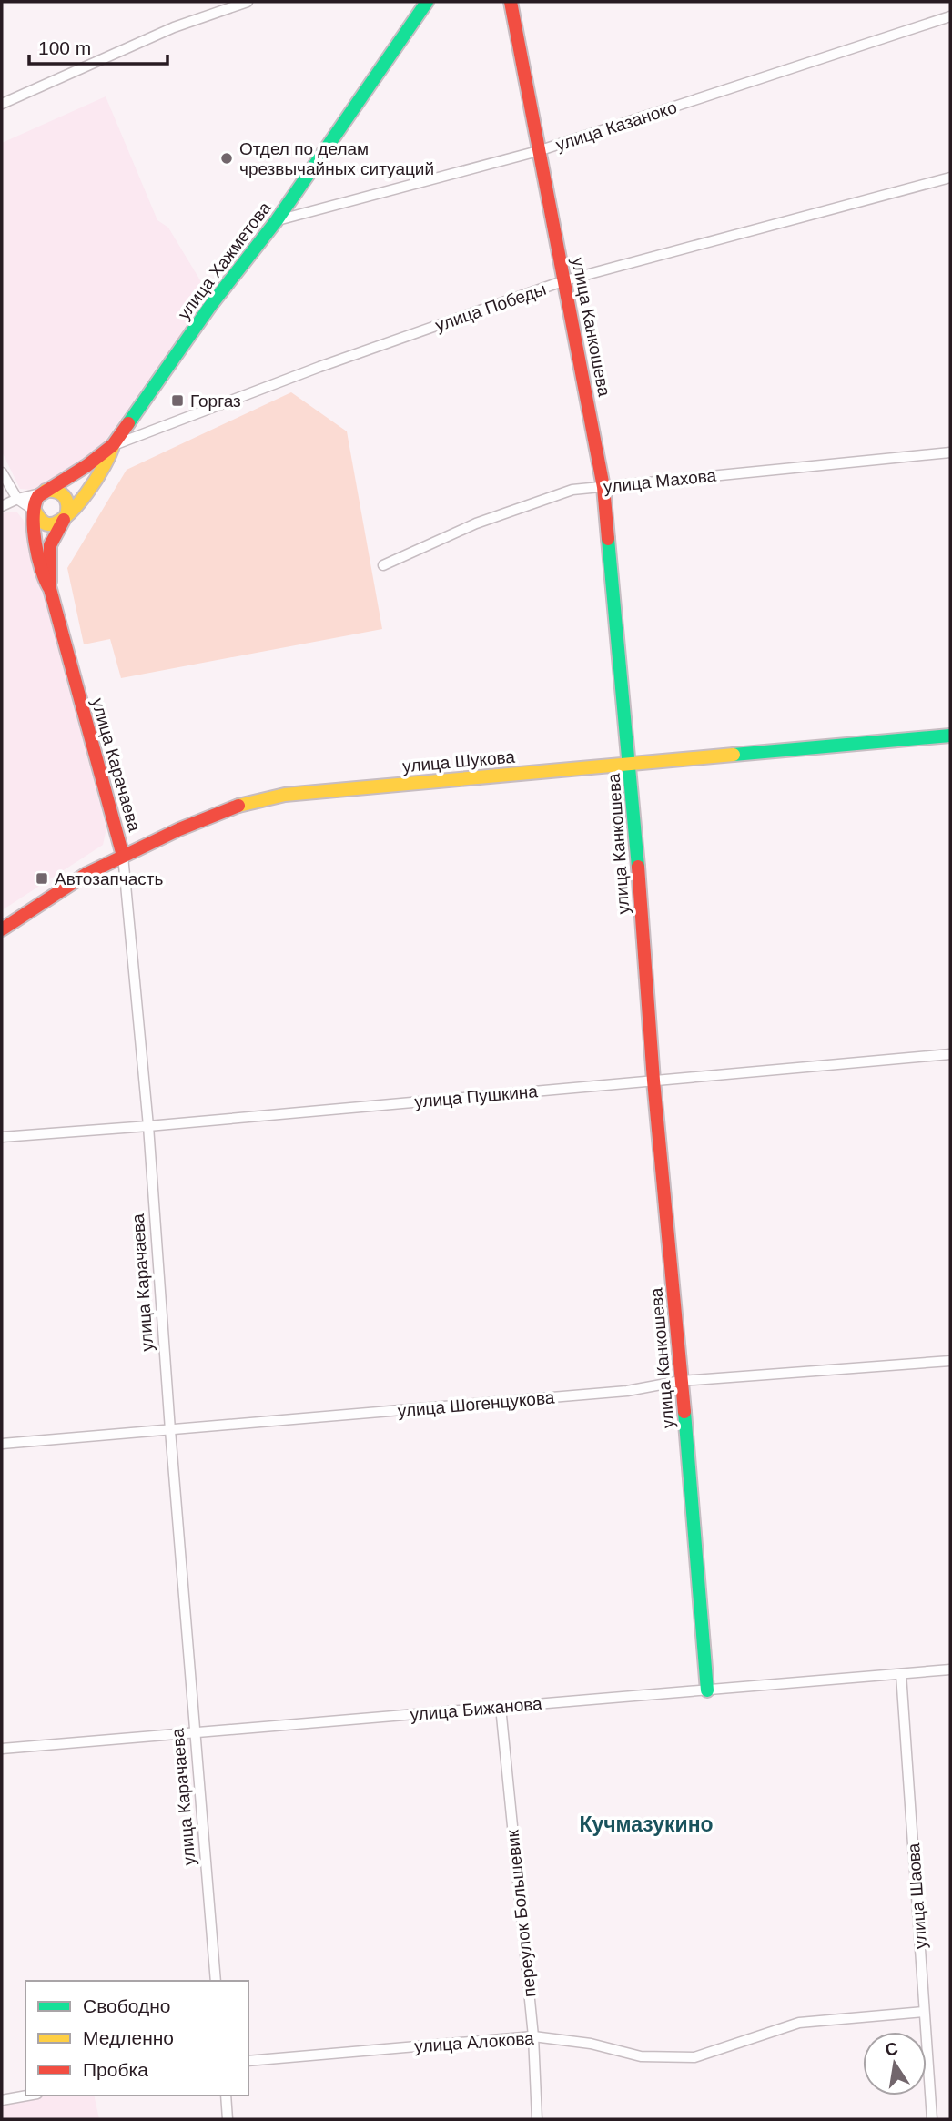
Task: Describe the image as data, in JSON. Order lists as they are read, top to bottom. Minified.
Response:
{"streets":{"street":["улица Казаноко","улица Хажметова","улица Победы","улица Канкошева","улица Махова","улица Шукова","улица Карачаева","улица Пушкина","улица Шогенцукова","улица Бижанова","улица Шаова","переулок Большевик","улица Алокова"]},"crossings":[["улица Казаноко","улица Хажметова"],["улица Казаноко","улица Канкошева"],["улица Хажметова","улица Победы"],["улица Победы","улица Канкошева"],["улица Канкошева","улица Махова"],["улица Канкошева","улица Шукова"],["улица Канкошева","улица Пушкина"],["улица Канкошева","улица Шогенцукова"],["улица Канкошева","улица Бижанова"],["улица Шукова","улица Карачаева"],["улица Карачаева","улица Пушкина"],["улица Карачаева","улица Шогенцукова"],["улица Карачаева","улица Бижанова"],["улица Бижанова","улица Шаова"],["улица Бижанова","переулок Большевик"],["улица Шаова","улица Алокова"],["переулок Большевик","улица Алокова"]],"districts":["Кучмазукино"],"places":{"other":["Отдел по делам чрезвычайных ситуаций"],"transit":["Горгаз","Автозапчасть"]},"legend":["Свободно","Медленно","Пробка"],"scale_bar":"100 m","north":"top"}
